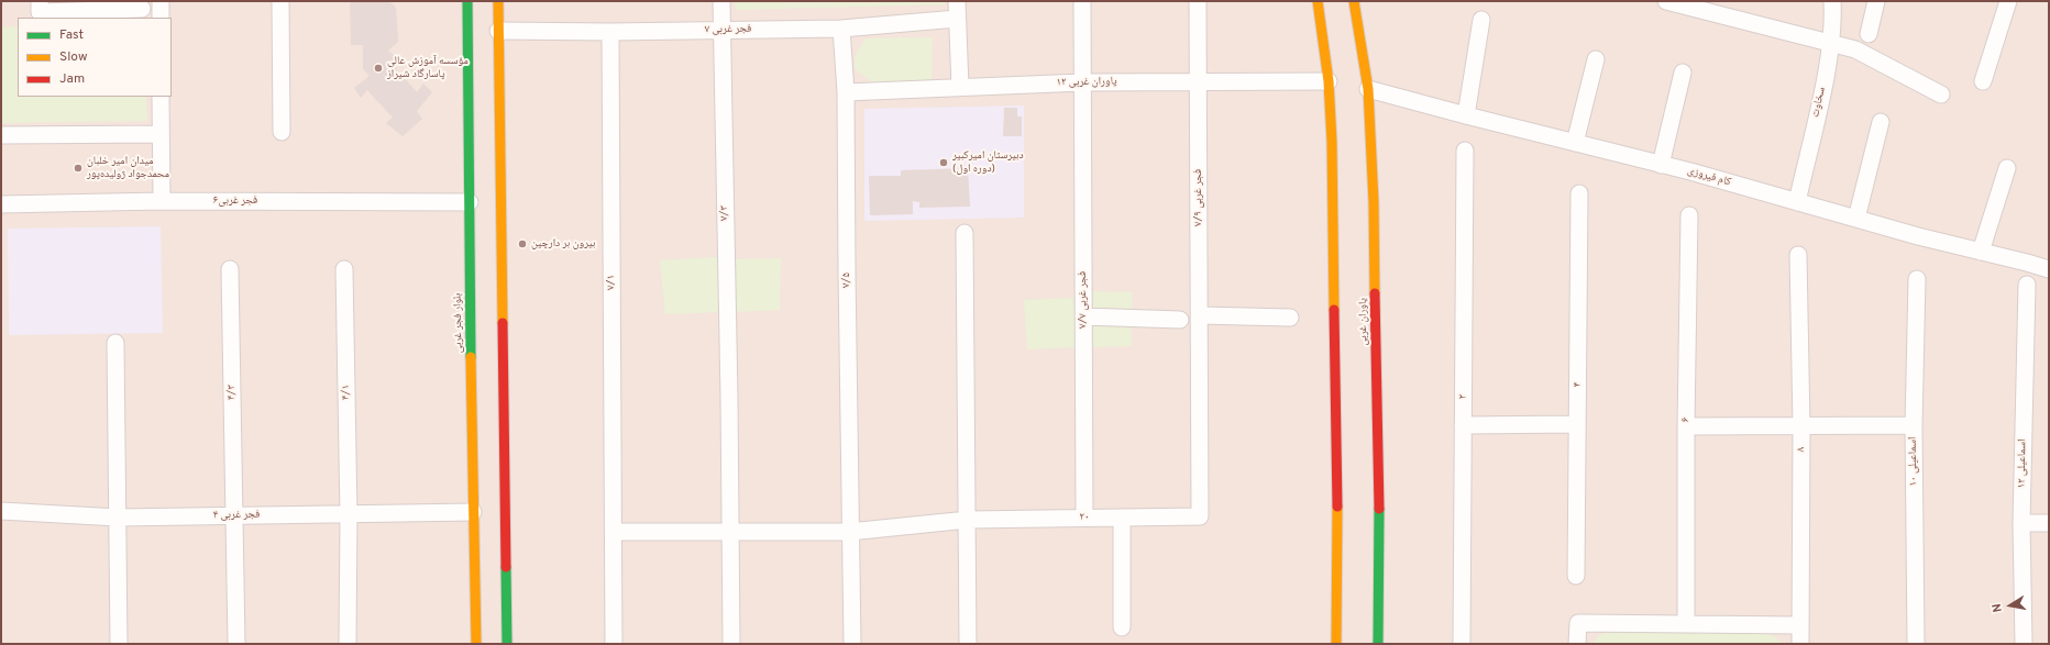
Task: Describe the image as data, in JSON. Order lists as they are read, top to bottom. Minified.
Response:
{"streets":{"main road":["یاوران غربی","بلوار فجر غربی"],"street":["۷ فجر غربی","۱۲ یاوران غربی","سخاوت","کام فیروزی","۷/۹ فجر غربی","فجر غربی۶","۷/۳","۷/۵","۷/۱","۷/۷ فجر غربی","۴","۴/۳","۴/۱","۲","۶","۸","اسماعیلی ۱۰","اسماعیلی ۱۲","۴ فجر غربی","۲۰"]},"crossings":[["۷ فجر غربی","۷/۳"],["۷ فجر غربی","۷/۵"],["۷ فجر غربی","۷/۱"],["۱۲ یاوران غربی","۷/۹ فجر غربی"],["۱۲ یاوران غربی","۷/۵"],["۱۲ یاوران غربی","۷/۷ فجر غربی"],["سخاوت","کام فیروزی"],["کام فیروزی","یاوران غربی"],["۷/۹ فجر غربی","۲۰"],["فجر غربی۶","بلوار فجر غربی"],["۷/۳","۲۰"],["۷/۵","۲۰"],["۷/۱","۲۰"],["۷/۷ فجر غربی","۲۰"],["بلوار فجر غربی","۴ فجر غربی"],["۴/۳","۴ فجر غربی"],["۴/۱","۴ فجر غربی"]],"places":["مؤسسه آموزش عالی پاسارگاد شیراز","دبیرستان امیرکبیر (دوره اول)","میدان امیر خلبان محمد‌جواد ژولیده‌پور","بیرون بر دارچین"],"legend":["Fast","Slow","Jam"],"north":"left"}
